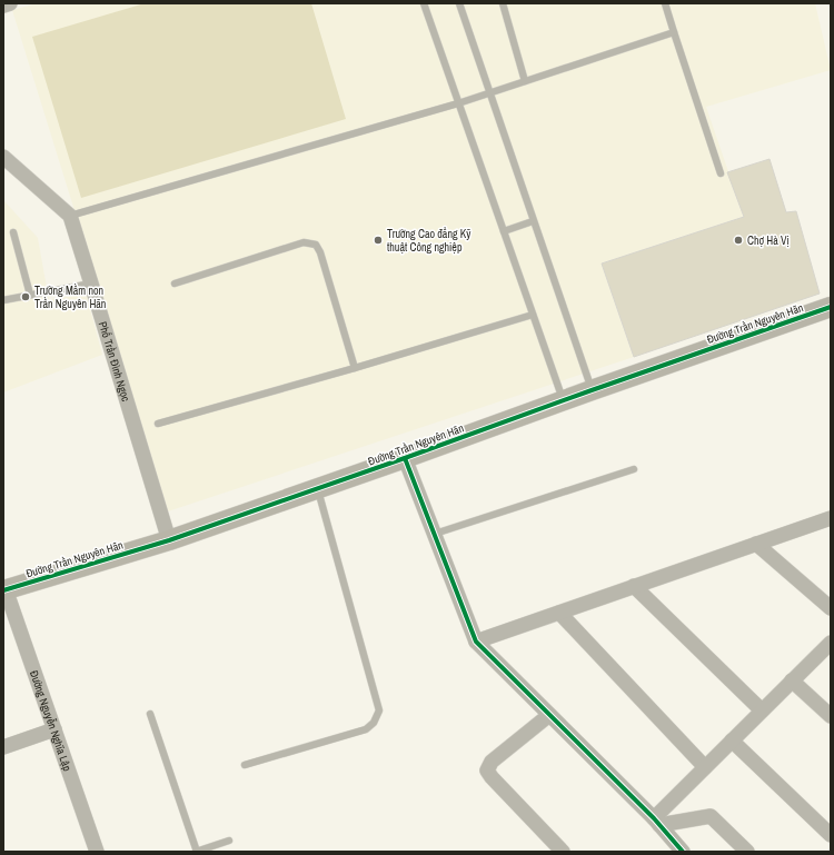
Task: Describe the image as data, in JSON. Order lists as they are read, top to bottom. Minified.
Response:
{"streets":{"street":["Đường Trần Nguyên Hãn","Phố Trần Đình Ngọc","Đường Nguyễn Nghĩa Lập"]},"crossings":[["Đường Trần Nguyên Hãn","Phố Trần Đình Ngọc"],["Đường Trần Nguyên Hãn","Đường Nguyễn Nghĩa Lập"]],"places":["Trường Cao đẳng Kỹ thuật Công nghiệp","Chợ Hà Vị","Trường Mầm non Trần Nguyên Hãn"]}
